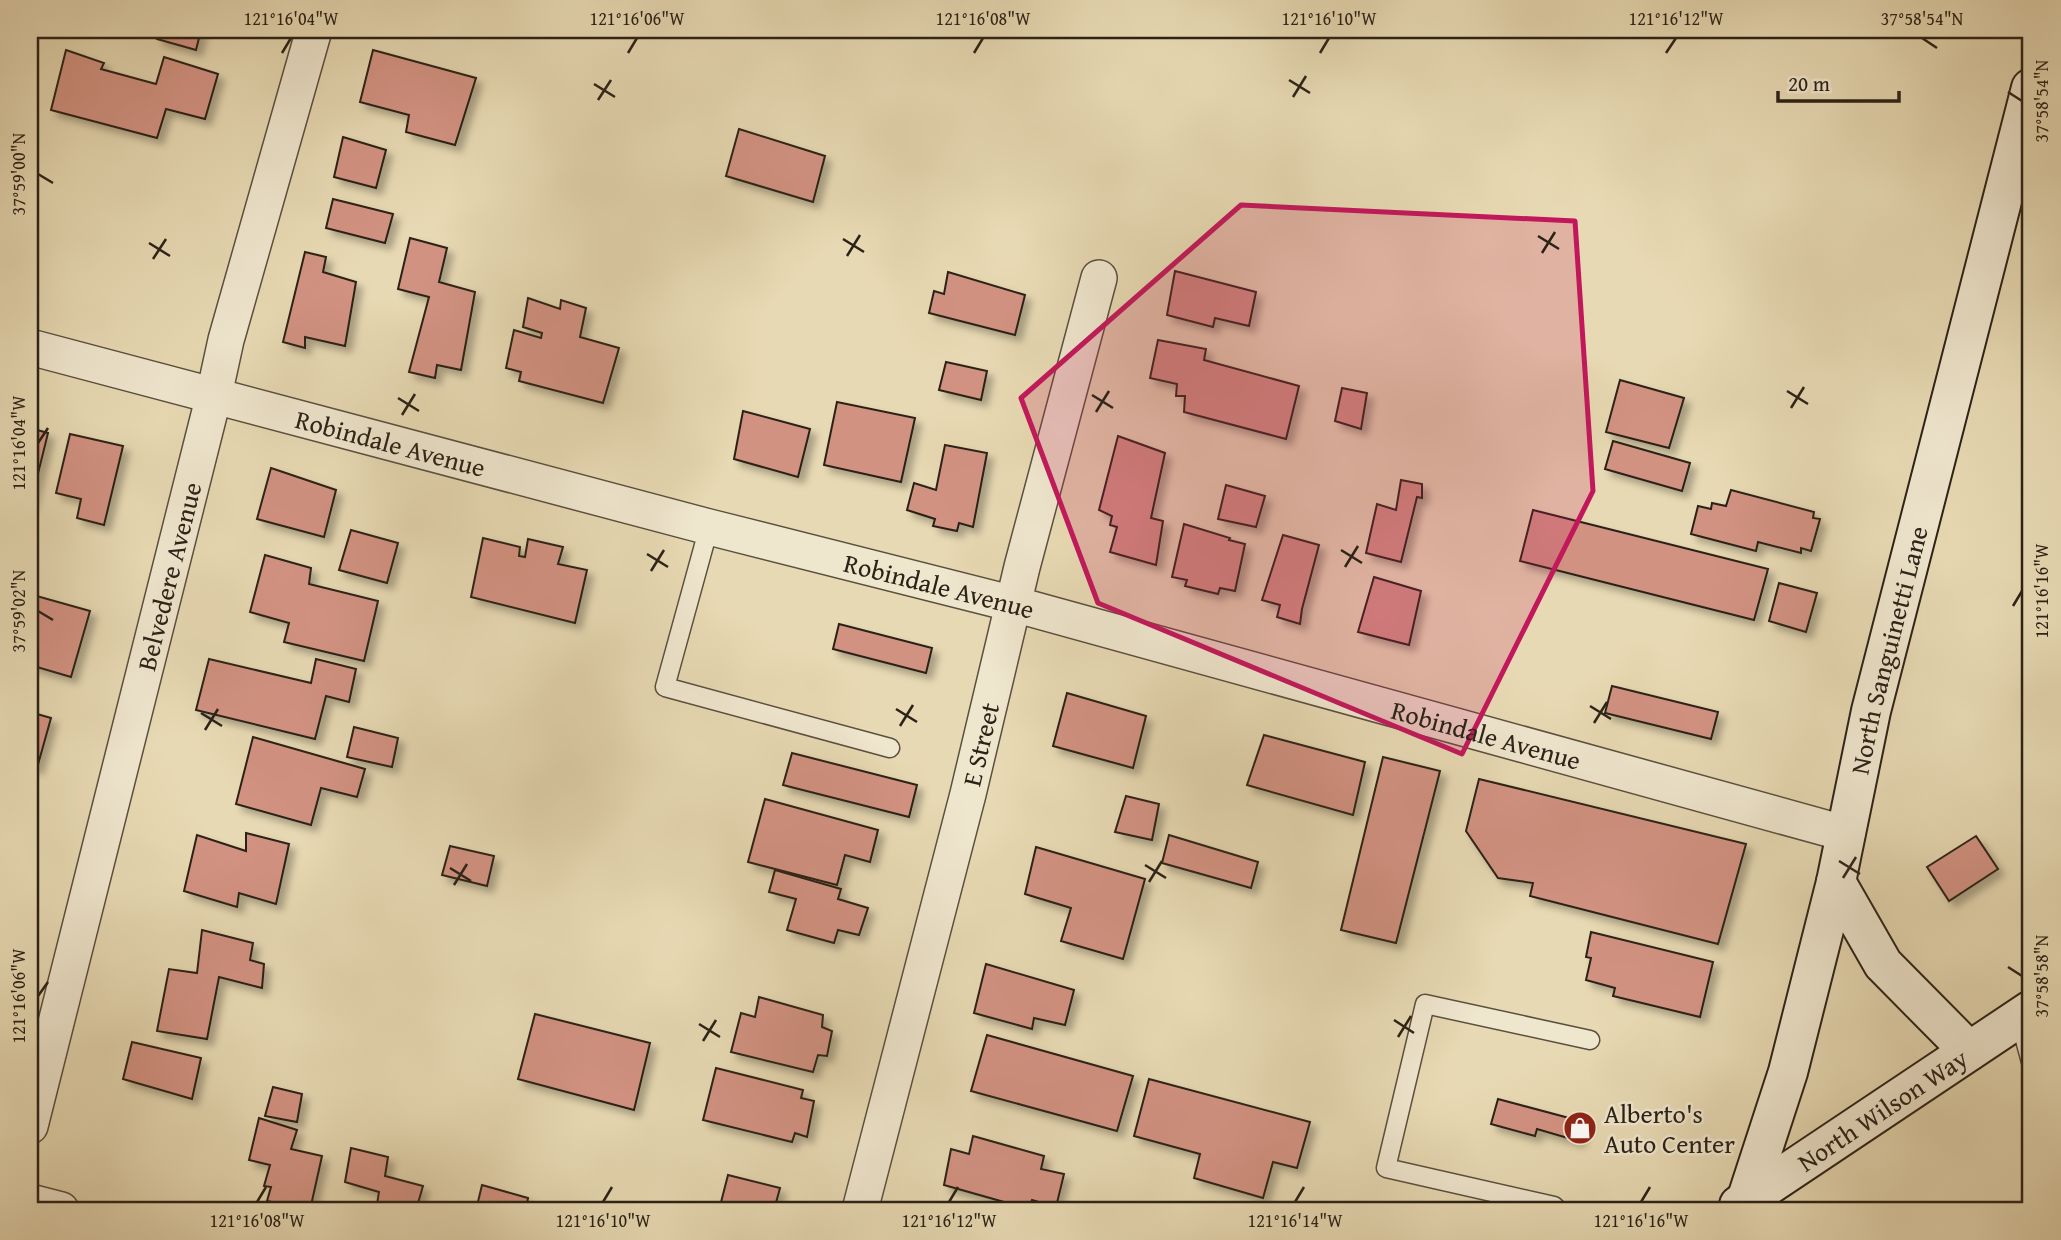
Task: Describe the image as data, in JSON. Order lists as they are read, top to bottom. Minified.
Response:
{"streets":{"street":["Robindale Avenue","Belvedere Avenue","North Sanguinetti Lane","E Street","North Wilson Way"]},"crossings":[["Robindale Avenue","Belvedere Avenue"],["Robindale Avenue","North Sanguinetti Lane"],["Robindale Avenue","E Street"],["North Sanguinetti Lane","North Wilson Way"]],"places":{"shop":["Alberto's Auto Center"]},"scale_bar":"20 m","coordinates":["121°16'04\"W","121°16'06\"W","121°16'08\"W","121°16'10\"W","121°16'12\"W","37°58'54\"N","37°59'00\"N","121°16'16\"W","37°59'02\"N","37°58'58\"N","121°16'14\"W"]}
